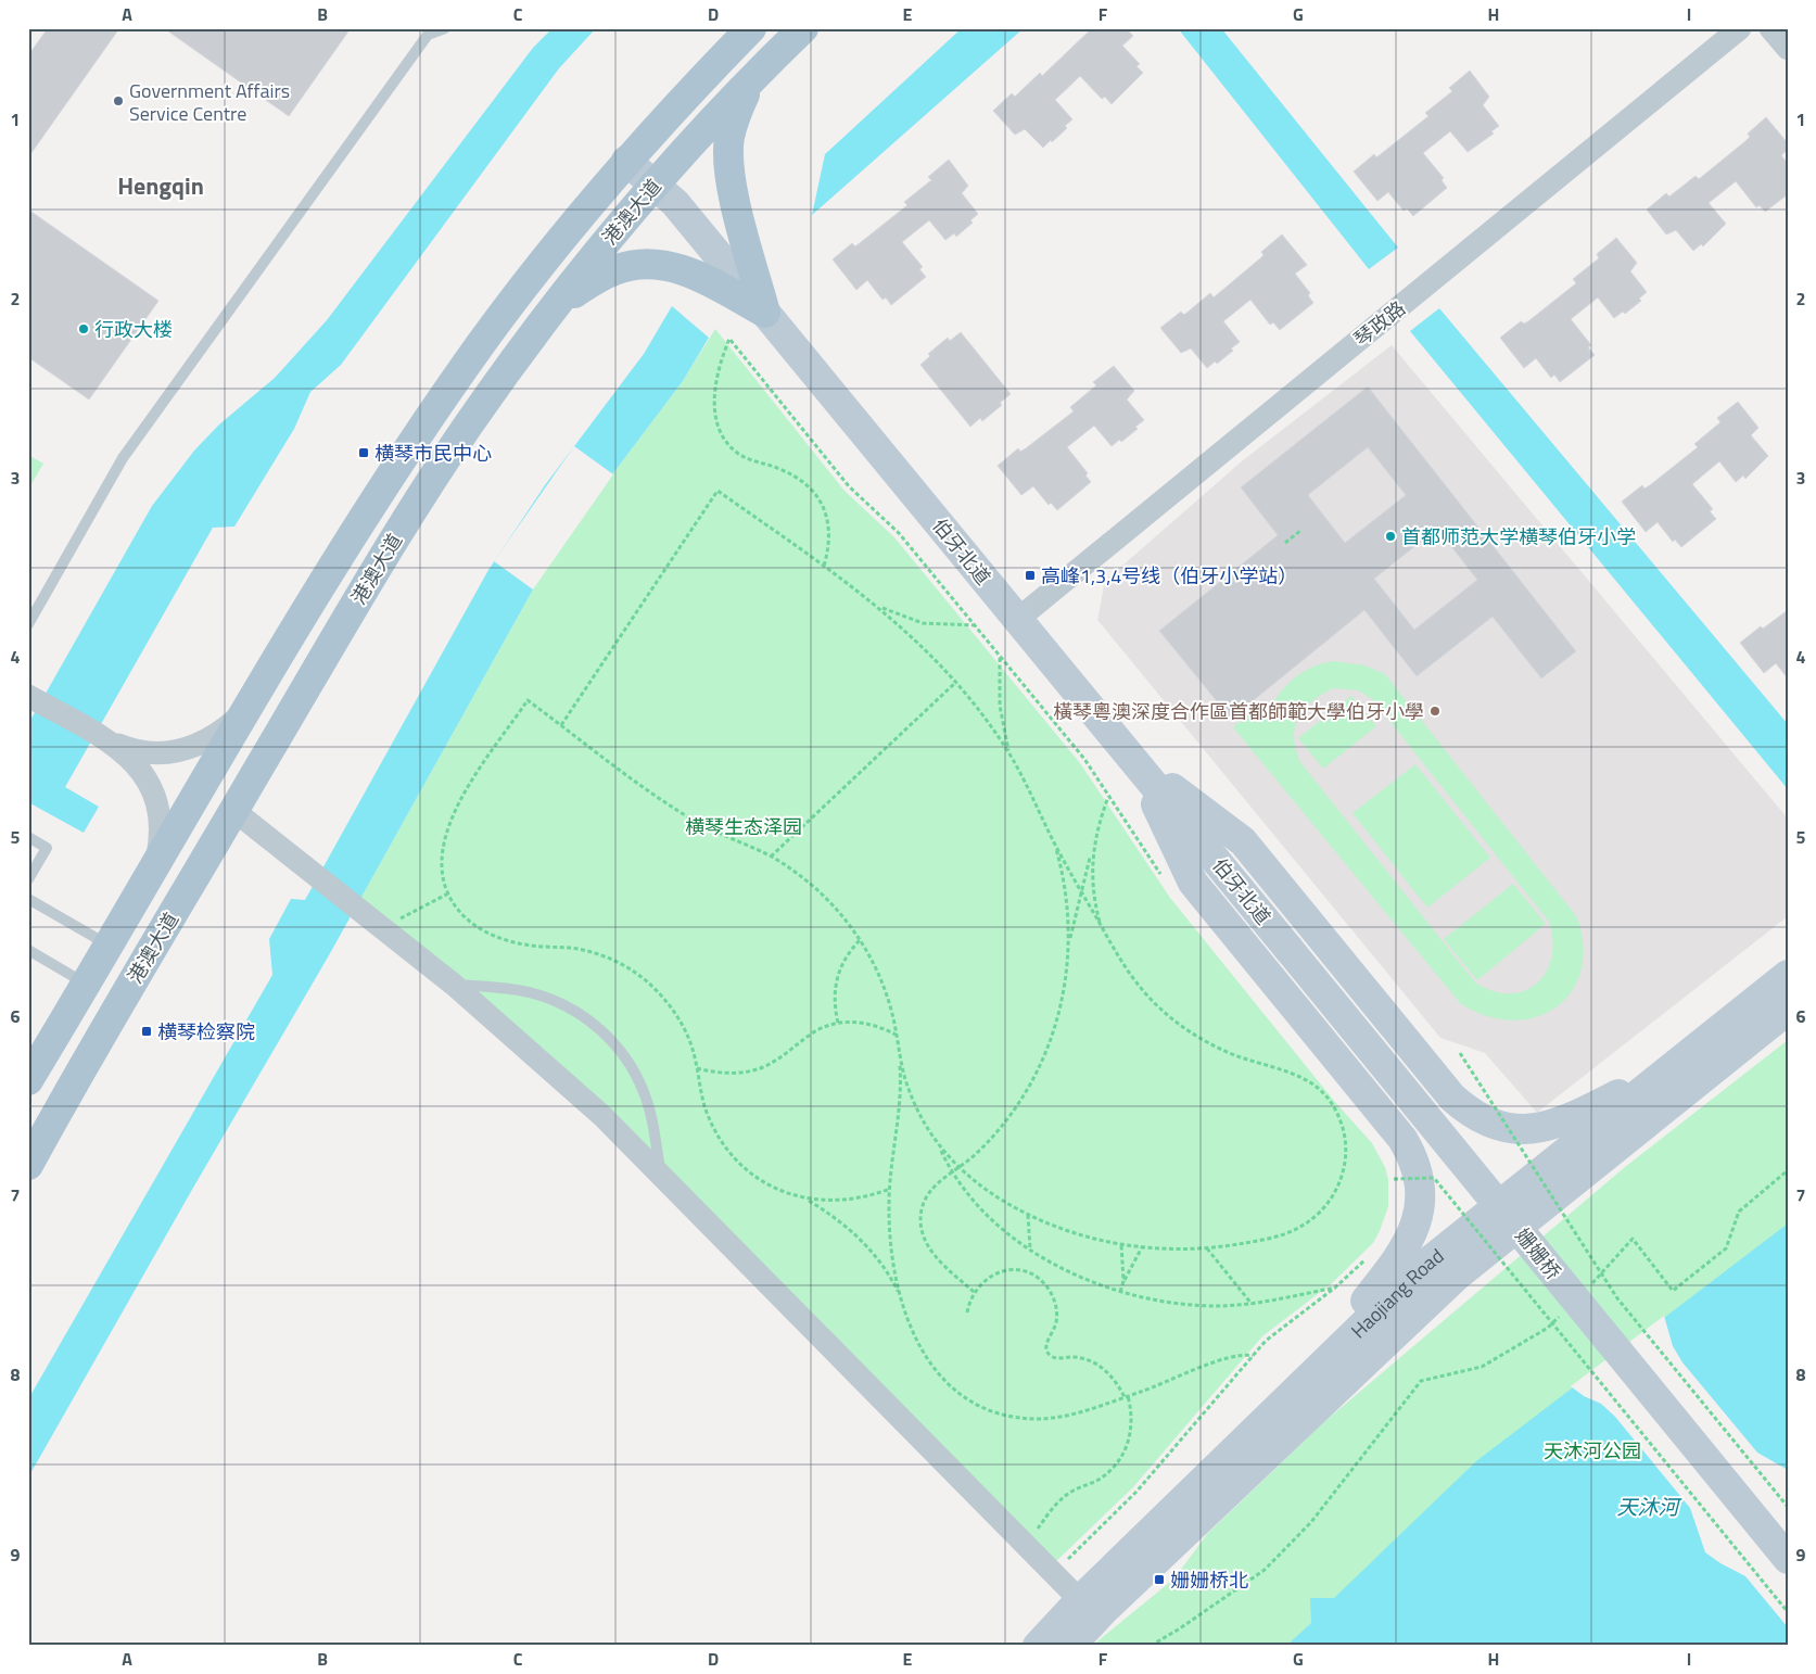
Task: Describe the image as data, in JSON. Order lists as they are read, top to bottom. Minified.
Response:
{"streets":{"main road":["港澳大道","伯牙北道","姗姗桥","Haojiang Road"],"street":["琴政路"]},"crossings":[["港澳大道","伯牙北道"],["琴政路","伯牙北道"],["伯牙北道","姗姗桥"]],"districts":["Hengqin"],"water":["天沐河"],"parks":["横琴生态泽园","天沐河公园"],"places":{"other":["Government Affairs Service Centre","行政大楼","首都师范大学横琴伯牙小学","橫琴粵澳深度合作區首都師範大學伯牙小學"],"transit":["横琴市民中心","高峰1,3,4号线（伯牙小学站）","横琴检察院","姗姗桥北"]},"grid":{"columns":["A","B","C","D","E","F","G","H","I"],"rows":["1","2","3","4","5","6","7","8","9"]}}
